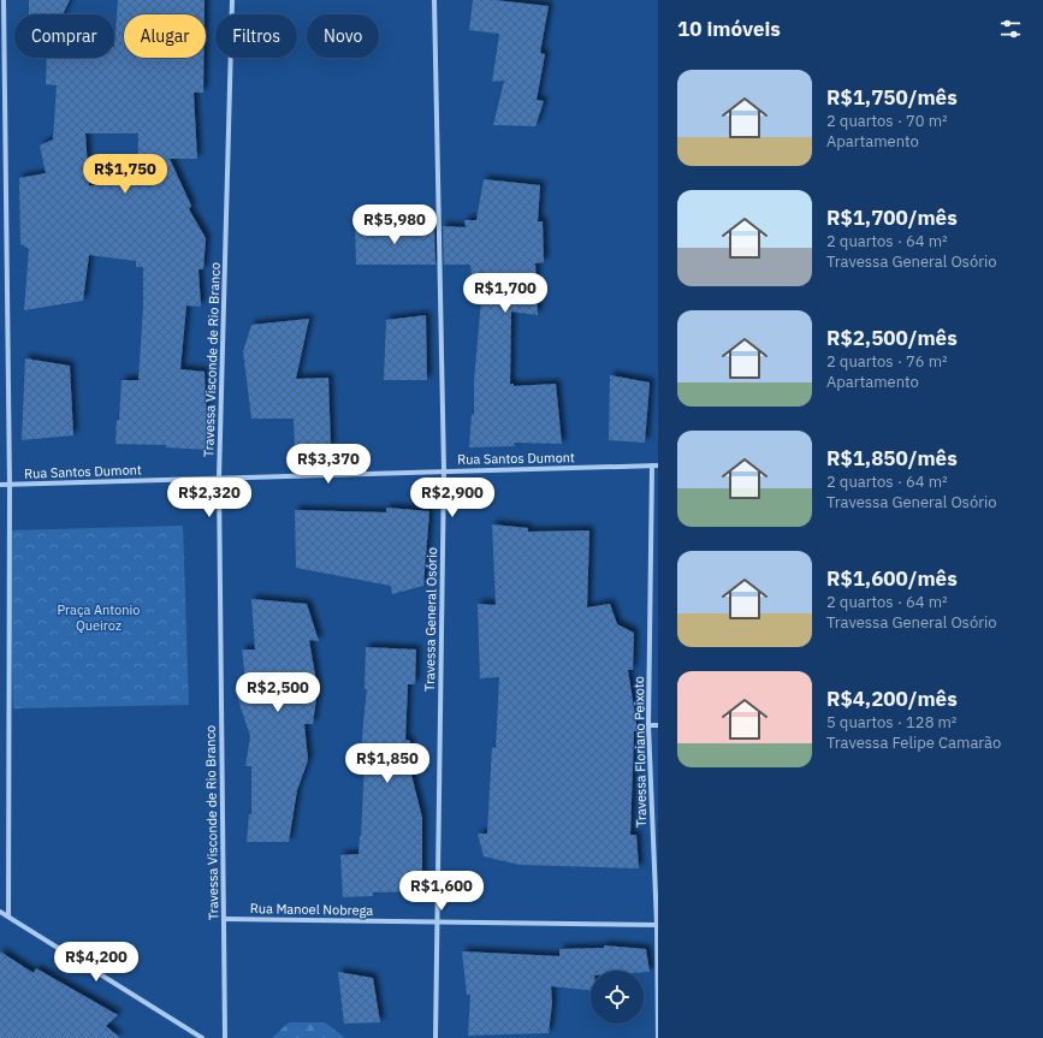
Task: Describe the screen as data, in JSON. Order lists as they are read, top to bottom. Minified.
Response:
{"streets":{"street":["Travessa Visconde de Rio Branco","Rua Santos Dumont","Travessa General Osório","Travessa Floriano Peixoto","Rua Manoel Nobrega"]},"crossings":[["Travessa Visconde de Rio Branco","Rua Santos Dumont"],["Travessa Visconde de Rio Branco","Rua Manoel Nobrega"],["Rua Santos Dumont","Travessa General Osório"],["Rua Santos Dumont","Travessa Floriano Peixoto"],["Travessa General Osório","Rua Manoel Nobrega"],["Travessa Floriano Peixoto","Rua Manoel Nobrega"]],"parks":["Praça Antonio Queiroz"],"page":{"heading":"10 imóveis","chip":["Comprar","Alugar","Filtros","Novo"],"list":[{"name":"R$1,750/mês","note":"2 quartos · 70 m² · Apartamento"},{"name":"R$1,700/mês","note":"2 quartos · 64 m² · Travessa General Osório"},{"name":"R$2,500/mês","note":"2 quartos · 76 m² · Apartamento"},{"name":"R$1,850/mês","note":"2 quartos · 64 m² · Travessa General Osório"},{"name":"R$1,600/mês","note":"2 quartos · 64 m² · Travessa General Osório"},{"name":"R$4,200/mês","note":"5 quartos · 128 m² · Travessa Felipe Camarão"}],"price":["R$1,750","R$5,980","R$1,700","R$3,370","R$2,320","R$2,900","R$2,500","R$1,850","R$1,600","R$4,200"]}}
